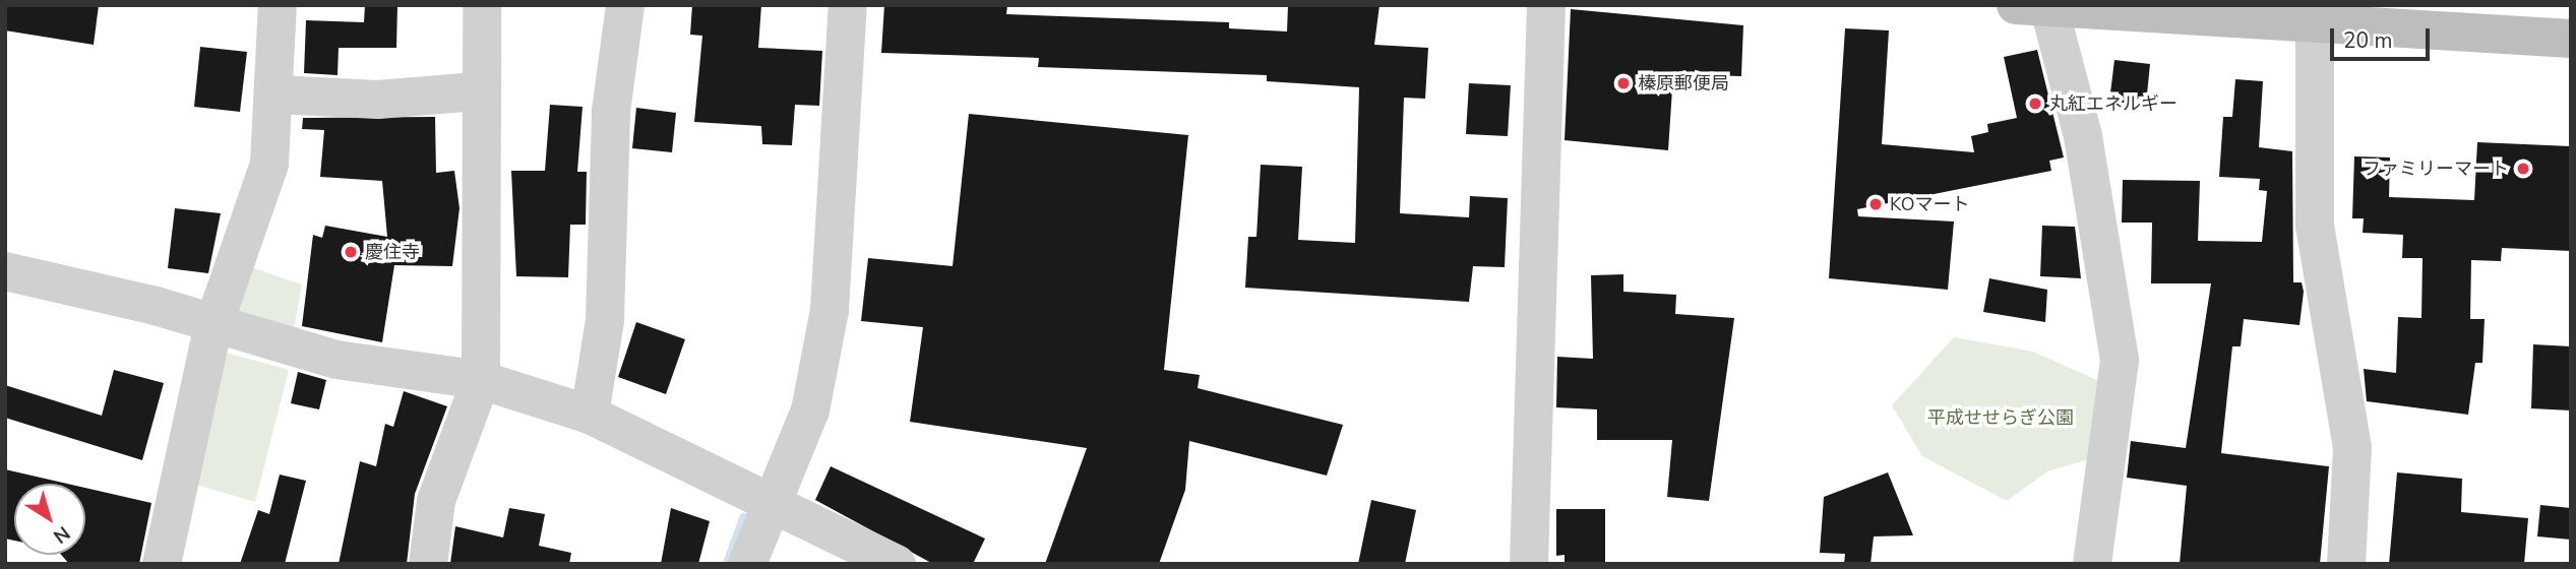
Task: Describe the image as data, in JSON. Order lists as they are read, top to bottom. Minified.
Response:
{"parks":["平成せせらぎ公園"],"places":["榛原郵便局","丸紅エネルギー","ファミリーマート","KOマート","慶住寺"],"scale_bar":"20 m","north":"bottom right"}
